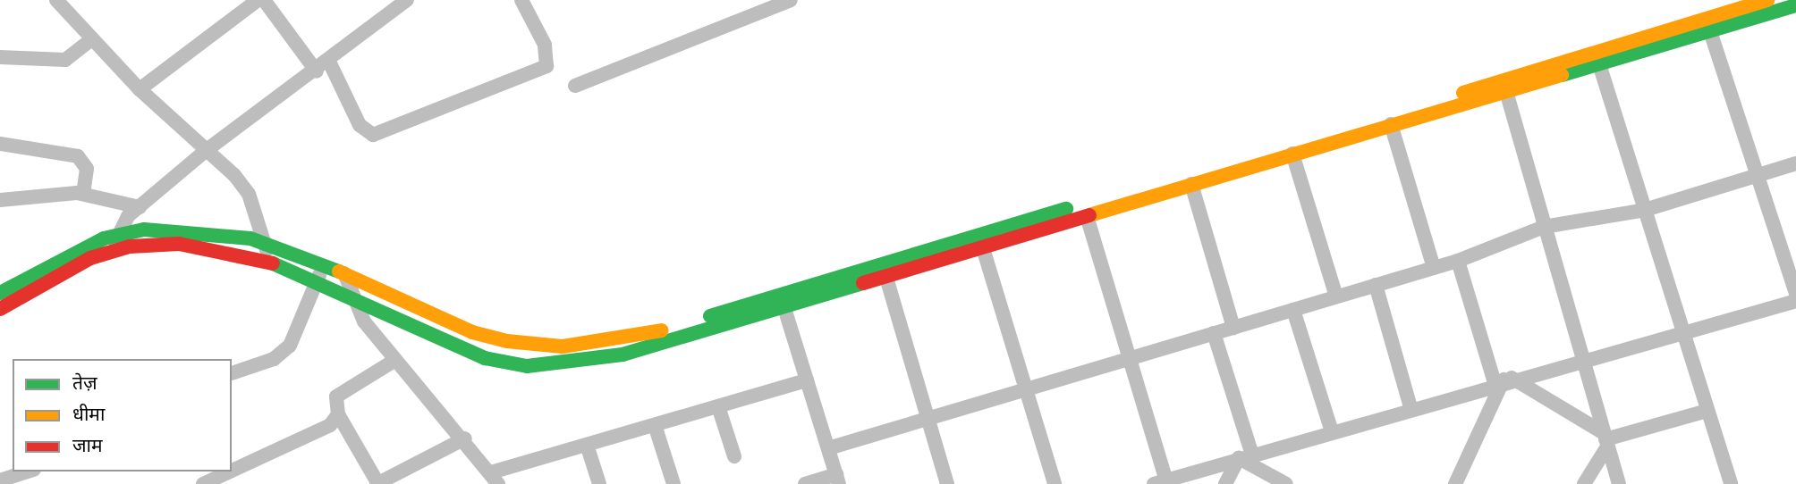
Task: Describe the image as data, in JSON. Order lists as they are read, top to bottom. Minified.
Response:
{"legend":["तेज़","धीमा","जाम"]}
